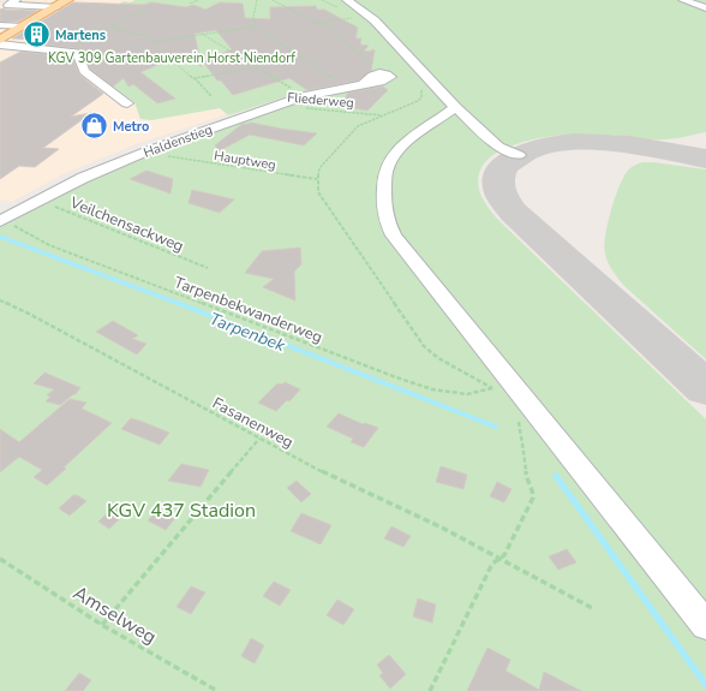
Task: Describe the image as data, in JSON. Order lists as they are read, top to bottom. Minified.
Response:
{"streets":{"street":["Haldenstieg"],"path":["Fliederweg","Hauptweg","Veilchensackweg","Tarpenbekwanderweg","Fasanenweg","Amselweg"]},"crossings":[["Fliederweg","Haldenstieg"],["Haldenstieg","Veilchensackweg"],["Haldenstieg","Tarpenbekwanderweg"]],"water":["Tarpenbek"],"parks":["KGV 309 Gartenbauverein Horst Niendorf","KGV 437 Stadion"],"places":{"building":["Martens"],"shop":["Metro"]}}
